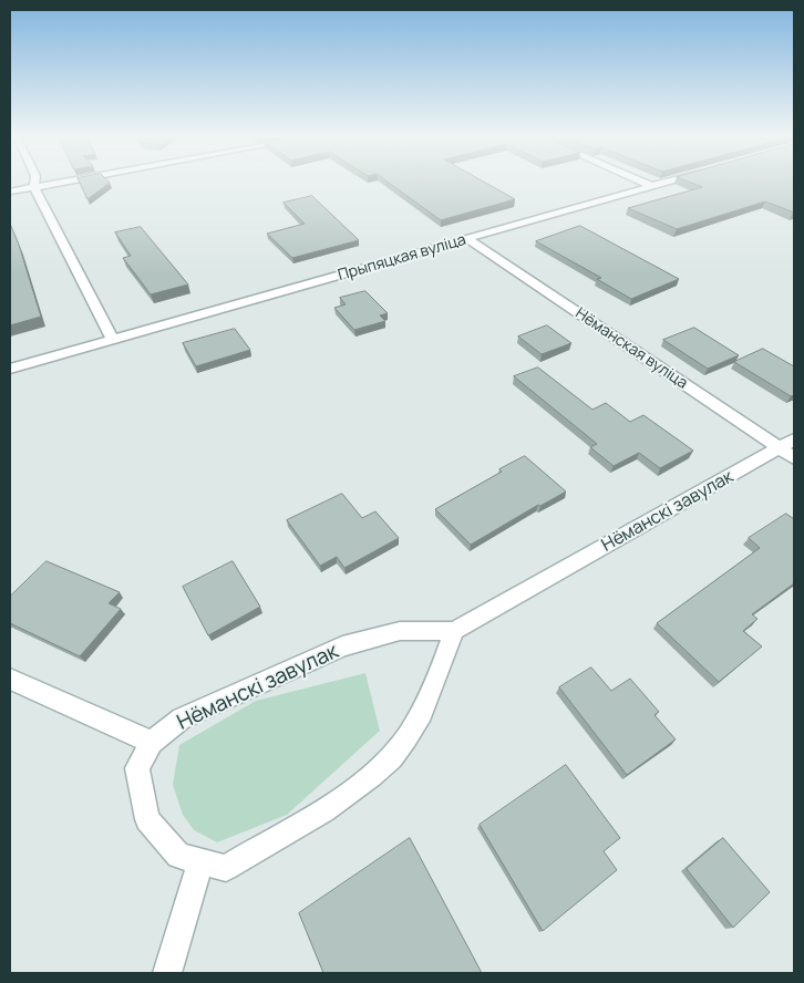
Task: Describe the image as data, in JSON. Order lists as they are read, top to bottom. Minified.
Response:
{"streets":{"street":["Прыпяцкая вуліца","Нёманская вуліца","Нёманскі завулак"]},"crossings":[["Прыпяцкая вуліца","Нёманская вуліца"],["Нёманская вуліца","Нёманскі завулак"]]}
